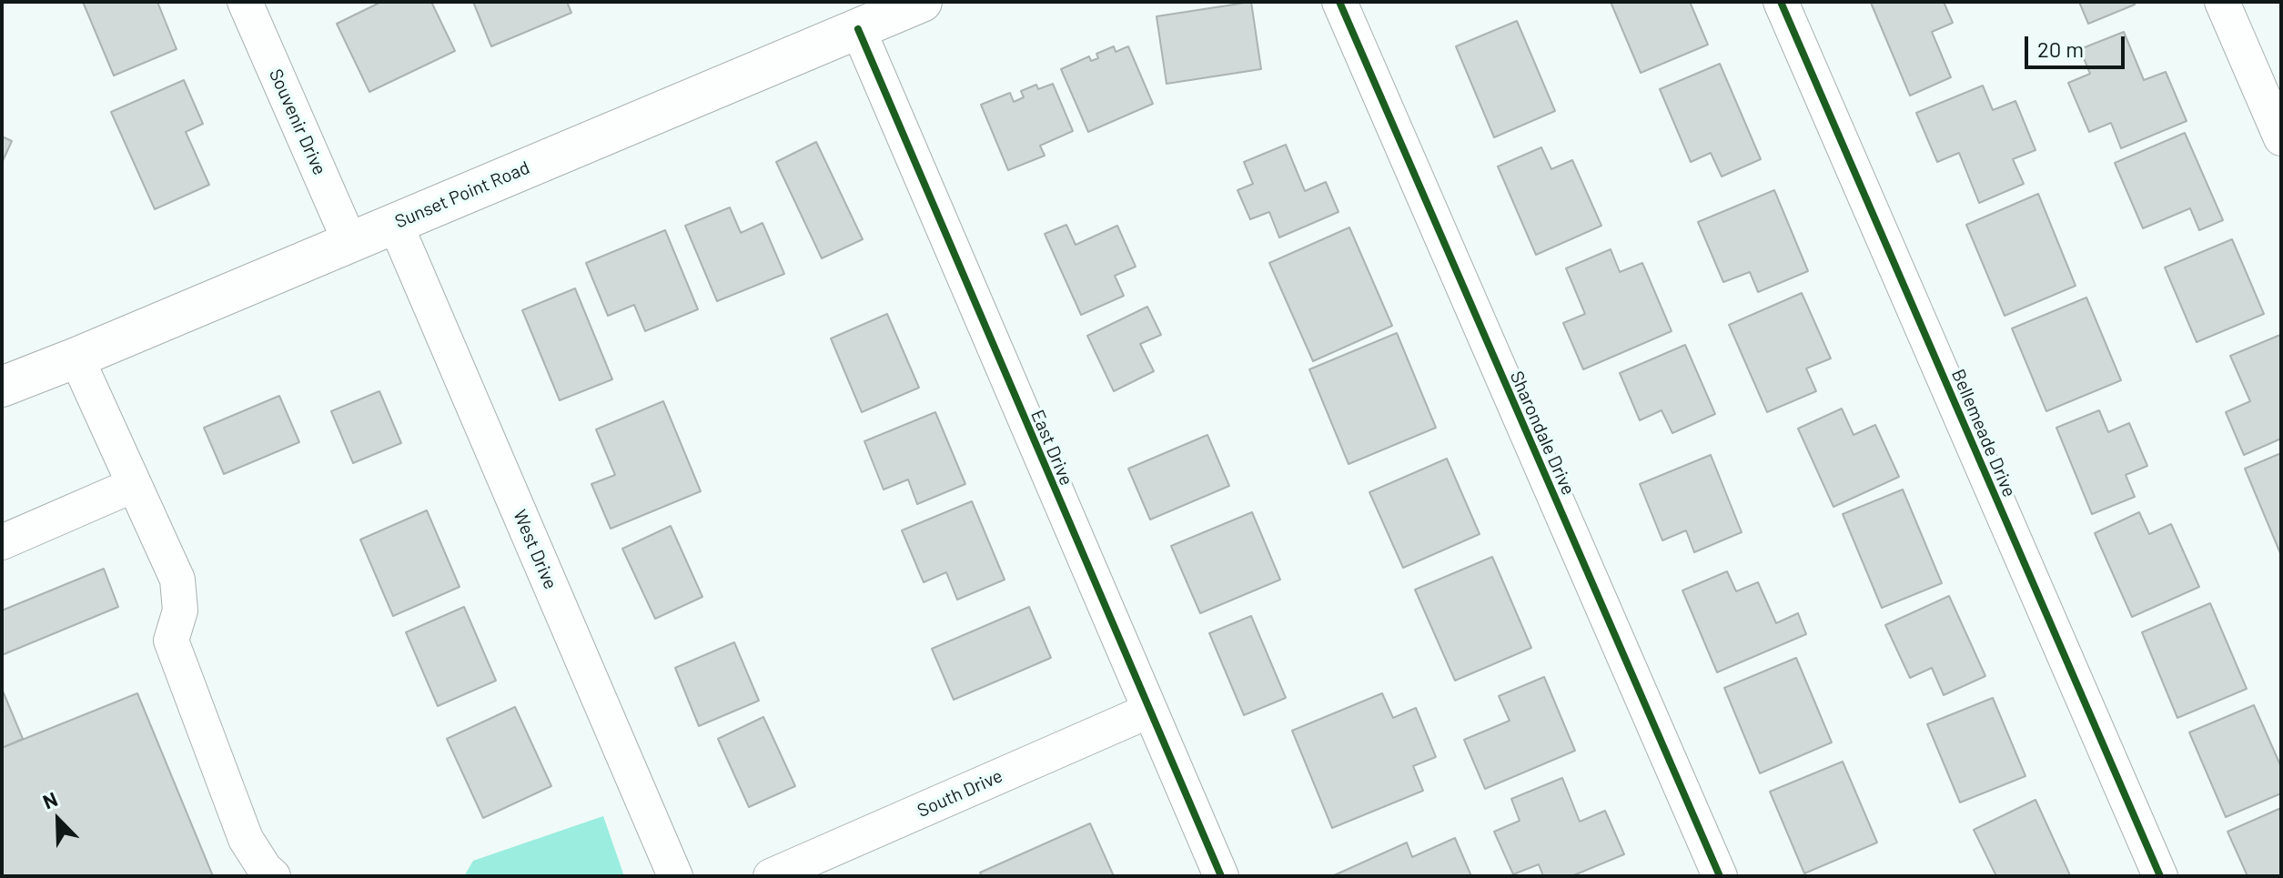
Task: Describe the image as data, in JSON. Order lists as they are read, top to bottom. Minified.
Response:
{"streets":{"main road":["Sunset Point Road"],"street":["Souvenir Drive","Sharondale Drive","Bellemeade Drive","East Drive","West Drive","South Drive"]},"crossings":[["Souvenir Drive","Sunset Point Road"],["Sunset Point Road","East Drive"],["Sunset Point Road","West Drive"],["East Drive","South Drive"]],"scale_bar":"20 m","north":"top left"}
